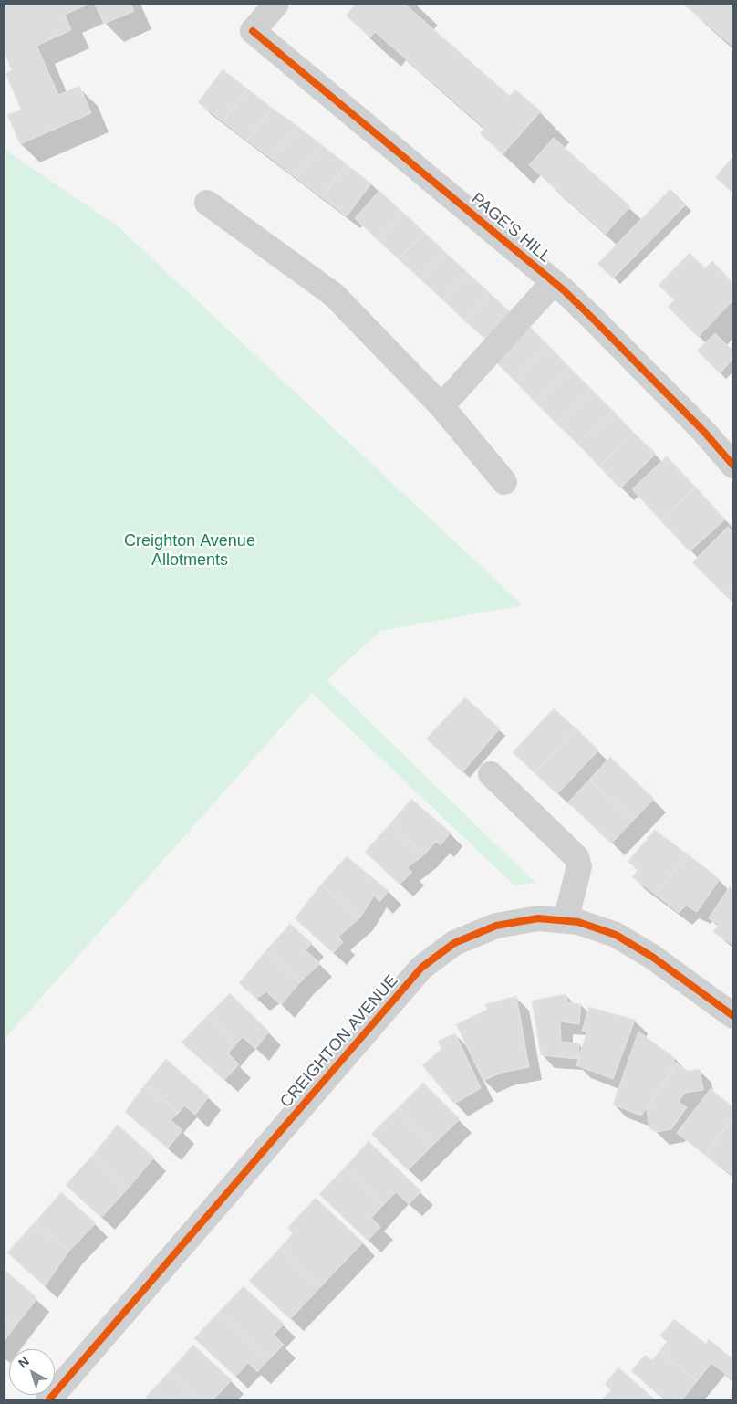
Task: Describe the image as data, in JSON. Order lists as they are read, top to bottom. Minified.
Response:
{"streets":{"street":["PAGE'S HILL","CREIGHTON AVENUE"]},"parks":["Creighton Avenue Allotments"],"north":"top left"}
